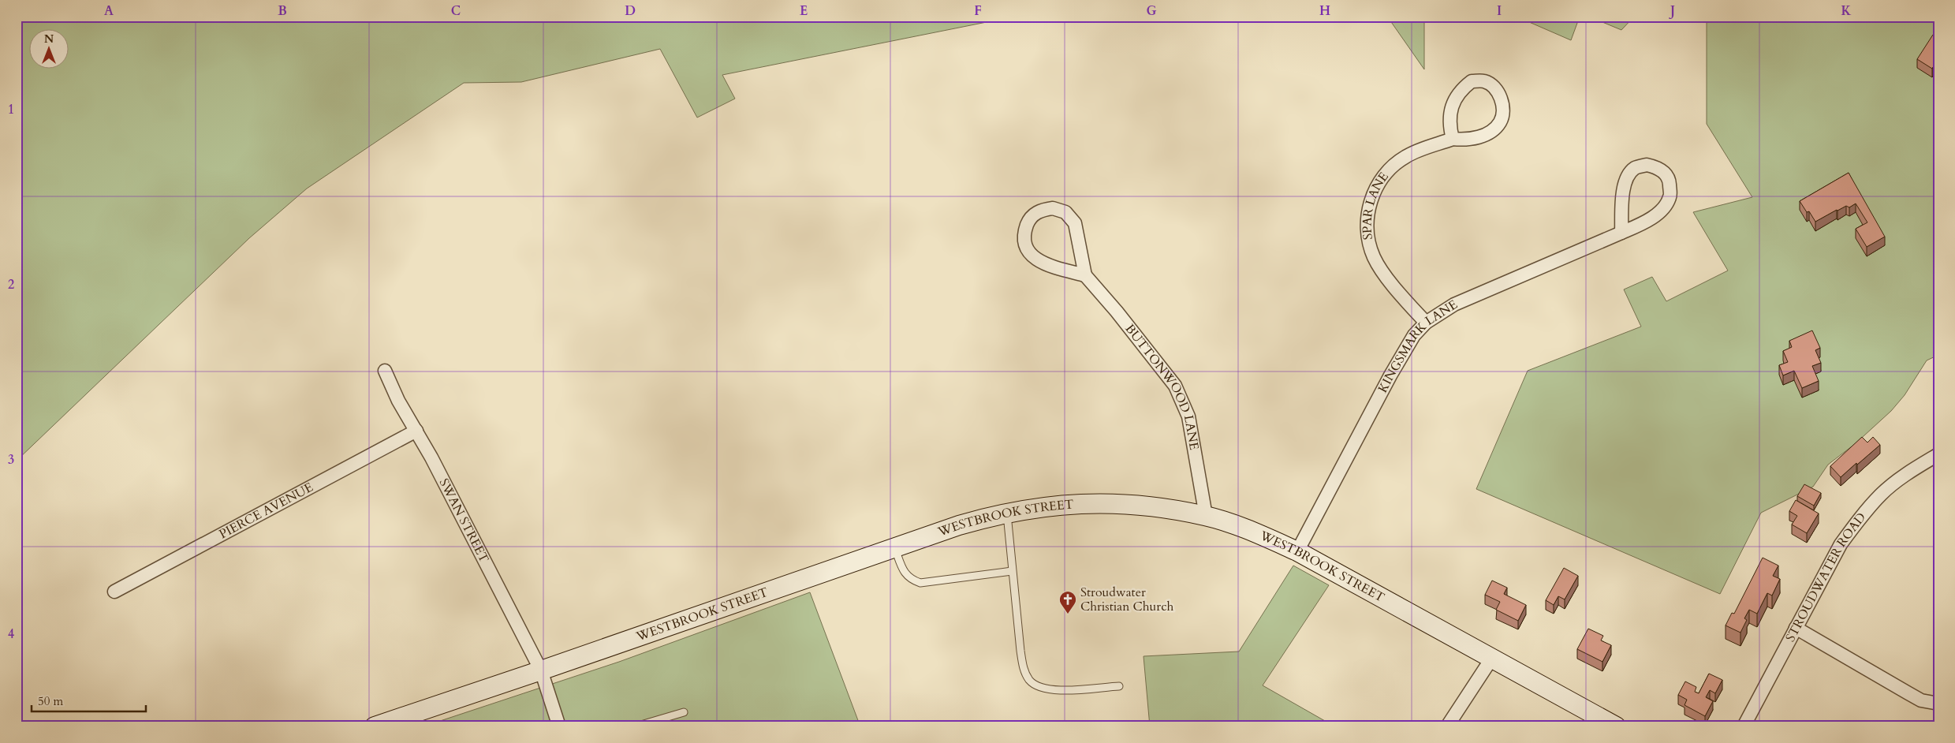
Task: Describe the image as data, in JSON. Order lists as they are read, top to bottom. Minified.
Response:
{"streets":{"main road":["WESTBROOK STREET"],"street":["SPAR LANE","KINGSMARK LANE","BUTTONWOOD LANE","PIERCE AVENUE","SWAN STREET","STROUDWATER ROAD"]},"crossings":[["SPAR LANE","KINGSMARK LANE"],["KINGSMARK LANE","WESTBROOK STREET"],["BUTTONWOOD LANE","WESTBROOK STREET"],["PIERCE AVENUE","SWAN STREET"],["WESTBROOK STREET","SWAN STREET"]],"places":{"church":["Stroudwater Christian Church"]},"scale_bar":"50 m","north":"top","grid":{"columns":["A","B","C","D","E","F","G","H","I","J","K"],"rows":["1","2","3","4"]}}
